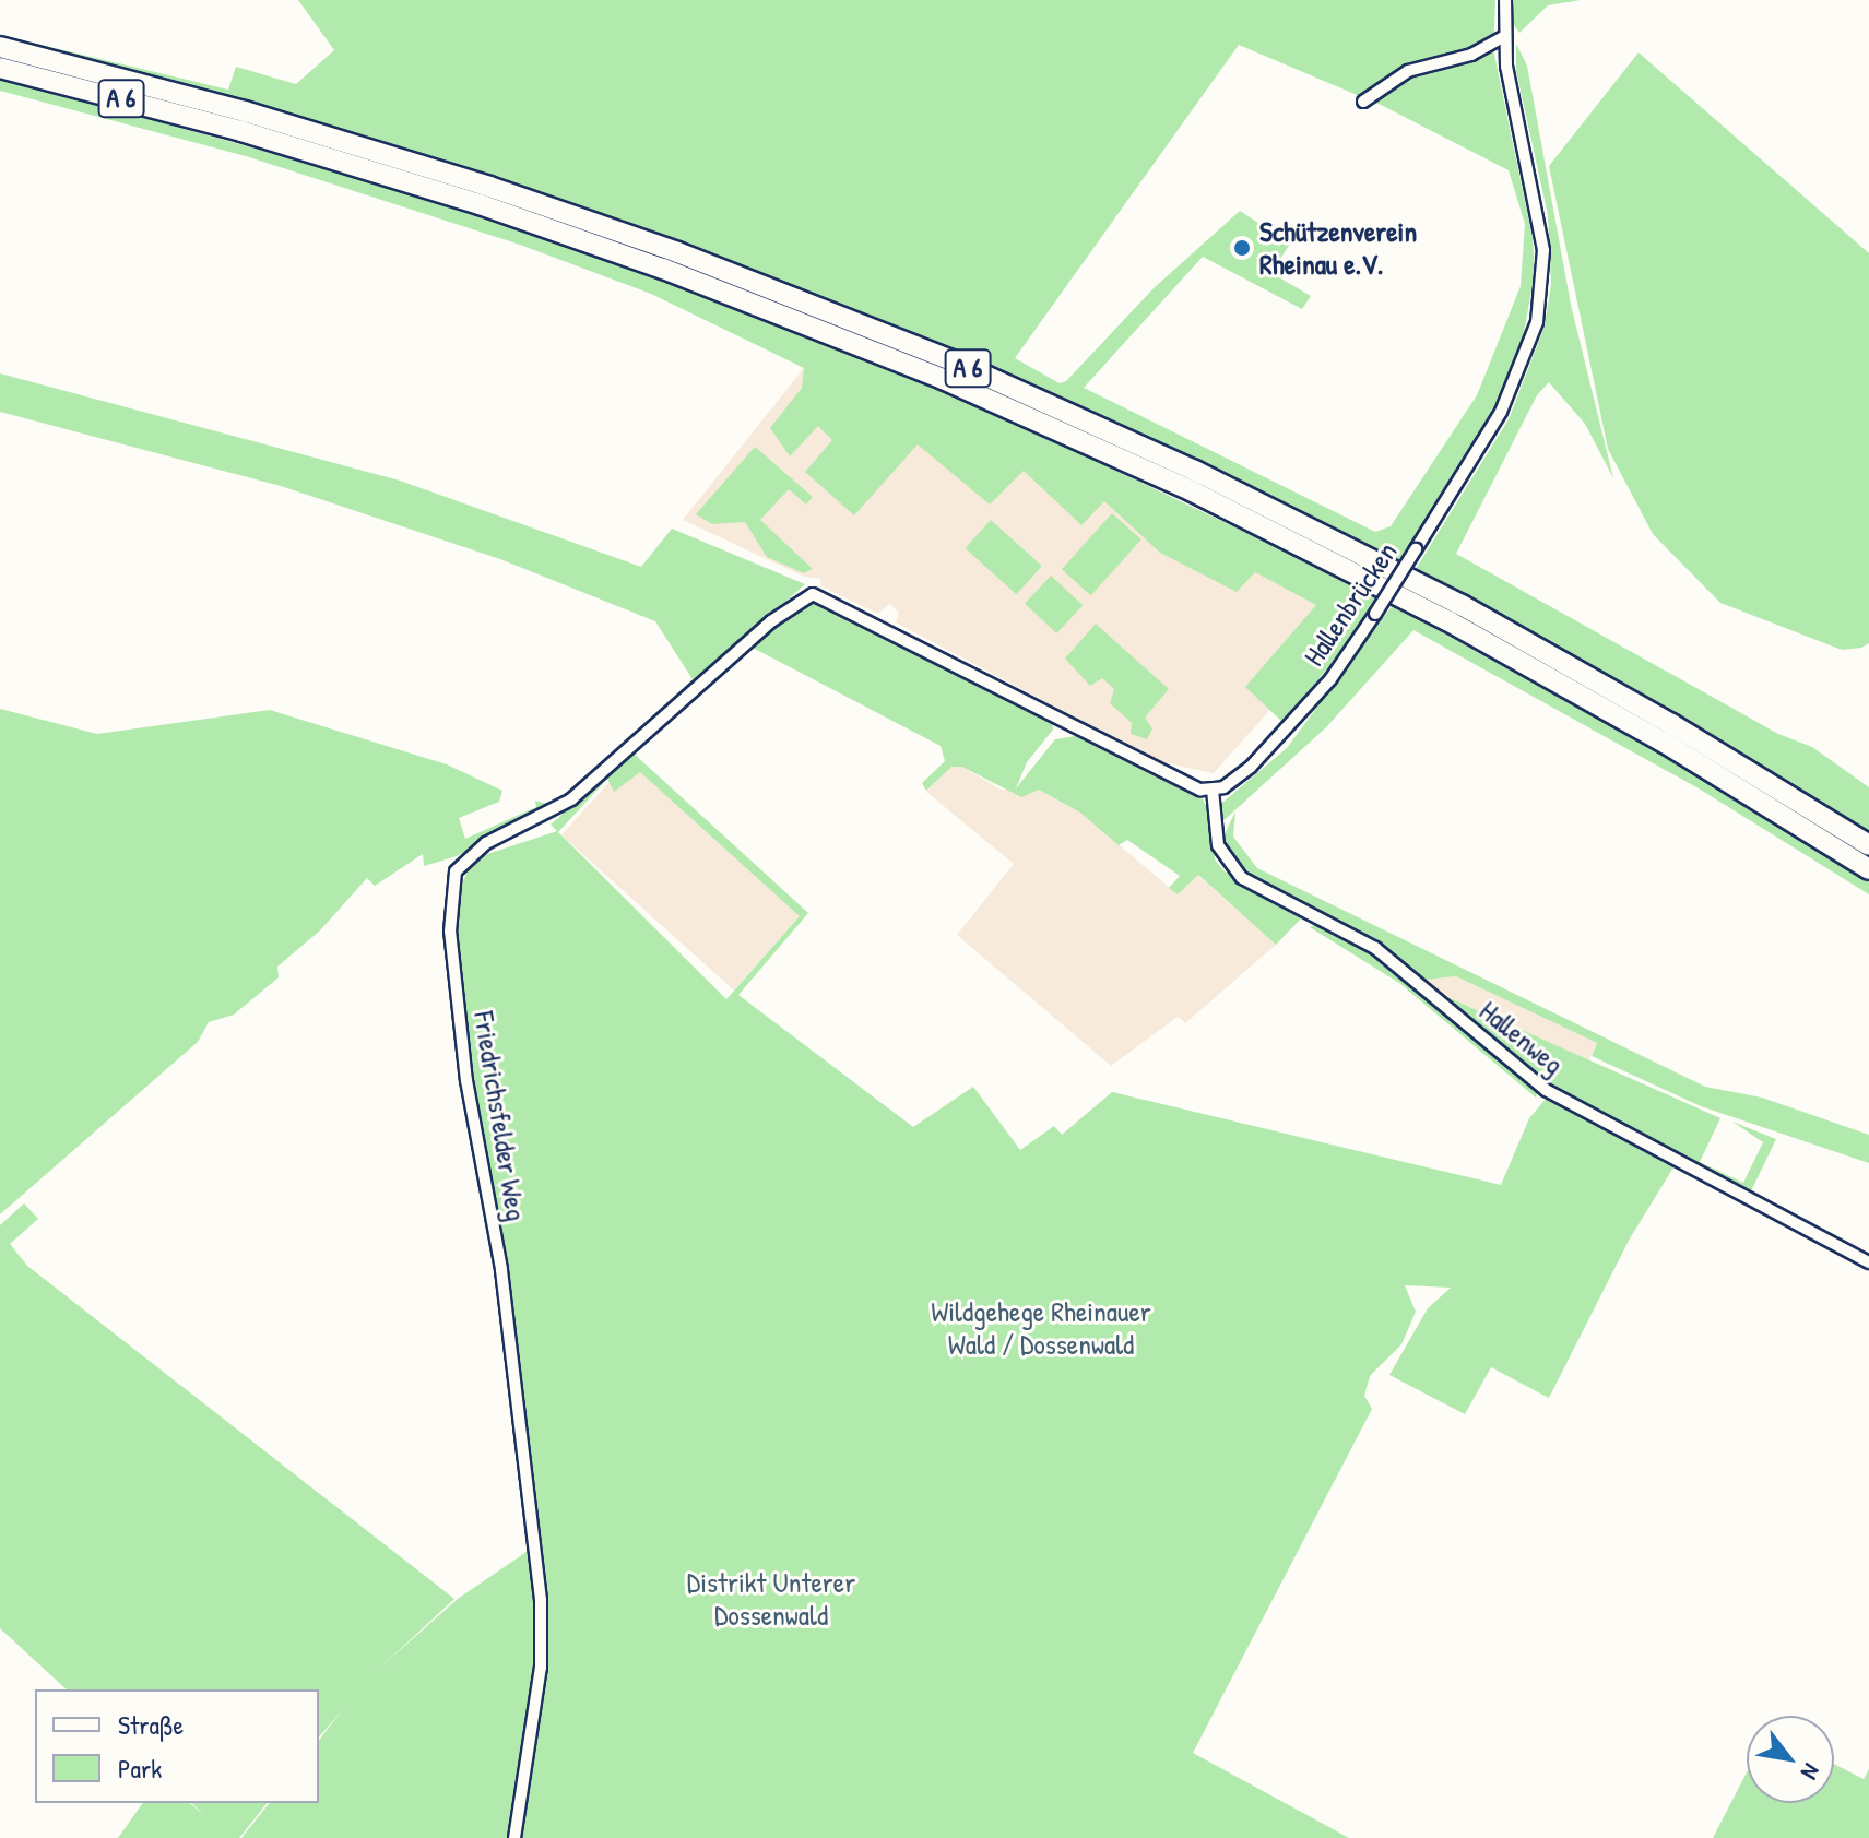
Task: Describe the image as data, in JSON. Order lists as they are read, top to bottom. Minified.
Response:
{"streets":{"highway":["A 6"],"street":["Hallenbrücken","Hallenweg","Friedrichsfelder Weg"]},"crossings":[["Hallenbrücken","Hallenweg"],["Hallenbrücken","Friedrichsfelder Weg"],["Hallenweg","Friedrichsfelder Weg"]],"parks":["Wildgehege Rheinauer Wald / Dossenwald","Distrikt Unterer Dossenwald"],"places":["Schützenverein Rheinau e.V."],"legend":["Straße","Park"],"north":"bottom right"}
